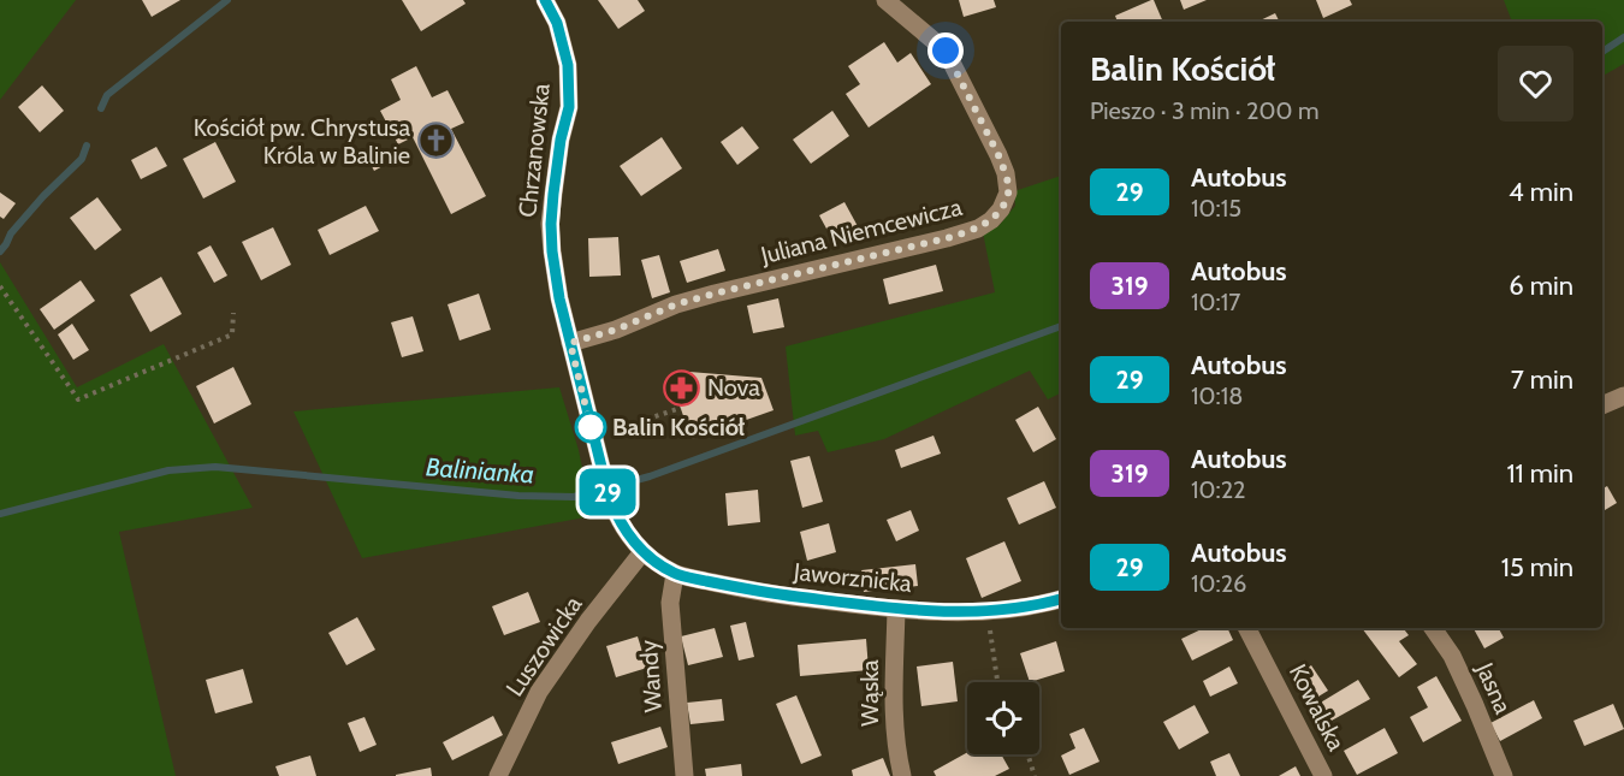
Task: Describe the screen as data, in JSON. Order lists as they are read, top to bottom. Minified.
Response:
{"streets":{"street":["Chrzanowska","Juliana Niemcewicza","Jaworznicka","Luszowicka","Wandy","Jasna","Wąska","Kowalska"]},"crossings":[["Chrzanowska","Juliana Niemcewicza"],["Chrzanowska","Jaworznicka"],["Chrzanowska","Luszowicka"],["Jaworznicka","Luszowicka"],["Jaworznicka","Wandy"],["Jaworznicka","Wąska"]],"water":["Balinianka"],"places":{"church":["Kościół pw. Chrystusa Króla w Balinie"],"pharmacy":["Nova"],"other":["Balin Kościół"]},"lines":["bus line 29"],"page":{"on_map":"29","heading":["Balin Kościół","Pieszo · 3 min · 200 m"],"list":[{"mark":"29","name":"Autobus","note":"10:15","value":"4 min"},{"mark":"319","name":"Autobus","note":"10:17","value":"6 min"},{"mark":"29","name":"Autobus","note":"10:18","value":"7 min"},{"mark":"319","name":"Autobus","note":"10:22","value":"11 min"},{"mark":"29","name":"Autobus","note":"10:26","value":"15 min"}]}}
